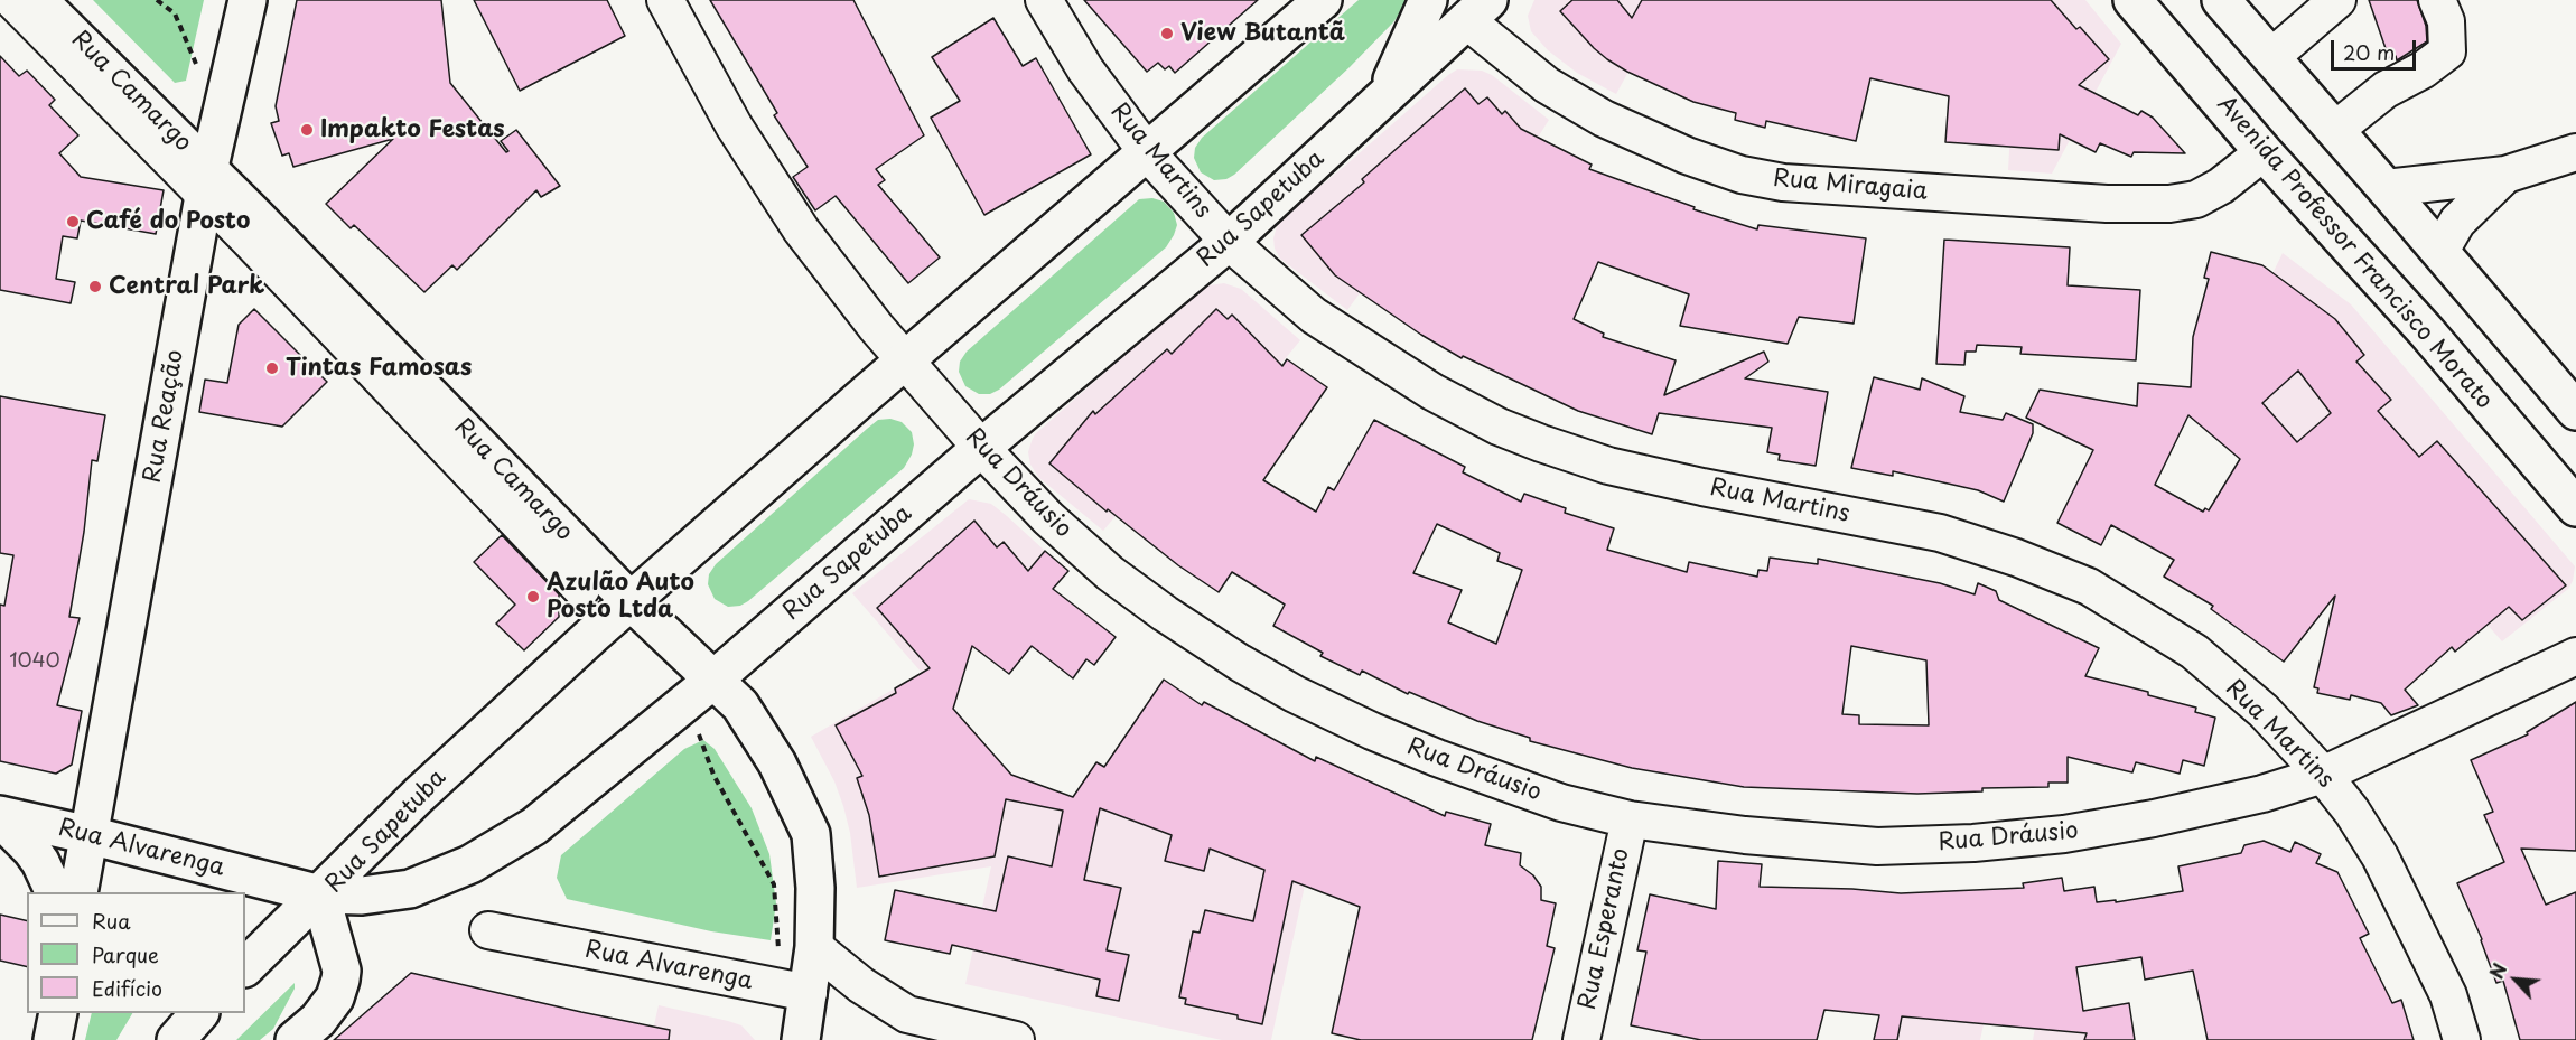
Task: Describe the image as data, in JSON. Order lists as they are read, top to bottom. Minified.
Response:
{"streets":{"main road":["Rua Camargo","Rua Sapetuba","Avenida Professor Francisco Morato","Rua Reação","Rua Alvarenga"],"street":["Rua Martins","Rua Miragaia","Rua Dráusio","Rua Esperanto"]},"crossings":[["Rua Camargo","Rua Sapetuba"],["Rua Camargo","Rua Reação"],["Rua Camargo","Rua Alvarenga"],["Rua Martins","Rua Sapetuba"],["Rua Martins","Rua Dráusio"],["Rua Miragaia","Rua Sapetuba"],["Rua Miragaia","Avenida Professor Francisco Morato"],["Rua Sapetuba","Rua Dráusio"],["Rua Sapetuba","Rua Alvarenga"],["Rua Reação","Rua Alvarenga"],["Rua Dráusio","Rua Esperanto"]],"places":["View Butantã","Impakto Festas","Café do Posto","Central Park","Tintas Famosas","Azulão Auto Posto Ltda"],"house_numbers":["1040"],"legend":["Rua","Parque","Edifício"],"scale_bar":"20 m","north":"top left"}
